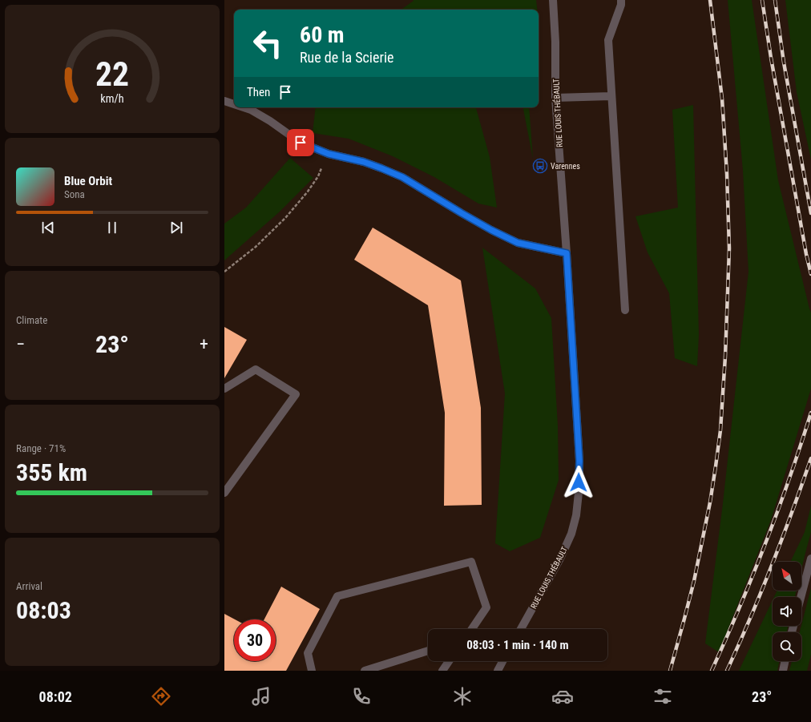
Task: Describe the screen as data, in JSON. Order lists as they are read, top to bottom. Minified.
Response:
{"streets":{"street":["RUE LOUIS THÉBAULT"]},"places":{"bus stop":["Varennes"]},"north":"top left","page":{"turn":["60 m","Rue de la Scierie"],"then":"Then","song":["Blue Orbit","Sona"],"tile":["Climate",["Range · 71%","355 km"],["Arrival","08:03"]],"heat":["−","23°","+"],"limit":"30","trip":"08:03 · 1 min · 140 m","tabs":["08:02","23°"],"gauge":["22","km/h"]}}
